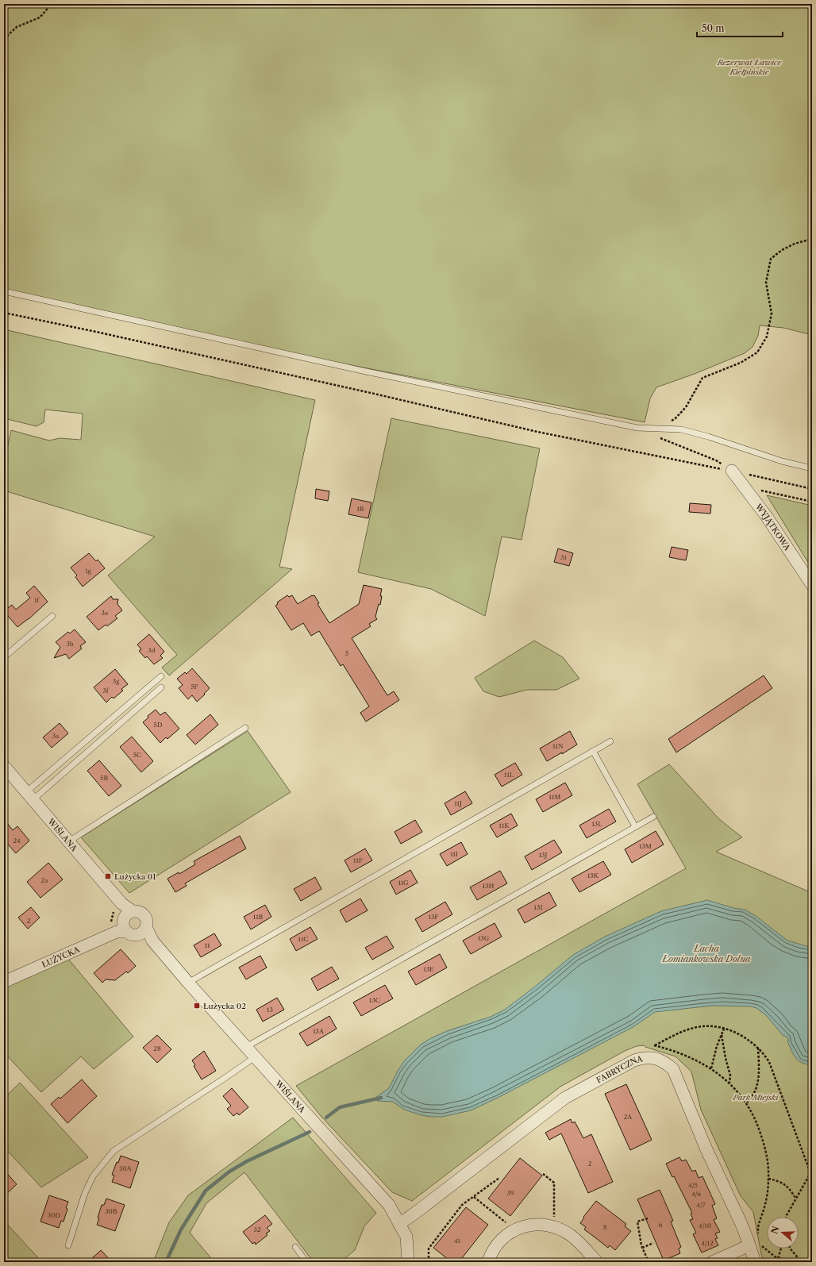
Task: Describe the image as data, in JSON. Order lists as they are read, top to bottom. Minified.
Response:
{"streets":{"street":["WYJĄTKOWA","WIŚLANA","ŁUŻYCKA","FABRYCZNA"]},"crossings":[["WIŚLANA","ŁUŻYCKA"],["WIŚLANA","FABRYCZNA"]],"water":["Łacha Łomiankowska Dolna"],"parks":["Rezerwat Ławice Kiełpińskie","Park Miejski"],"places":{"transit":["Łużycka 01","Łużycka 02"]},"house_numbers":["1R","31","1g","1f","3e","3b","3d","5","3g","5F","3f","5D","3a","11N","5C","11L","5B","11M","11J","13L","11K","24","13M","11I","13J","11F","13K","2a","11G","13H","13I","11B","13F","2","13G","11C","11","13E","13C","13","13A","28","2A","2","30A","4/5","39","4/6","4/7","30B","30D","6","4/10","8","32","41","4/12"],"scale_bar":"50 m","north":"left"}
